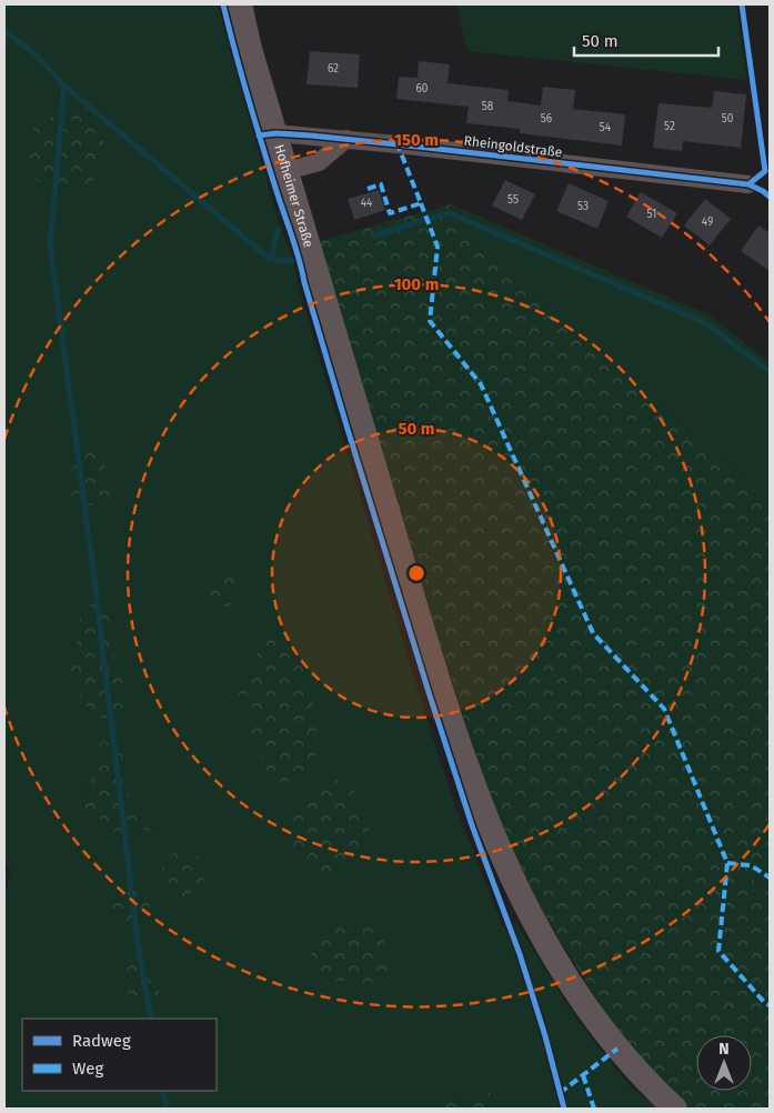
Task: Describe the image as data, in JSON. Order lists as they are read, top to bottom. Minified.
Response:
{"streets":{"main road":["Hofheimer Straße"],"street":["Rheingoldstraße"]},"crossings":[["Rheingoldstraße","Hofheimer Straße"]],"house_numbers":["62","60","58","56","50","52","54","55","44","53","51","49"],"legend":["Radweg","Weg"],"scale_bar":"50 m","north":"top","rings":["150 m","100 m","50 m"]}
